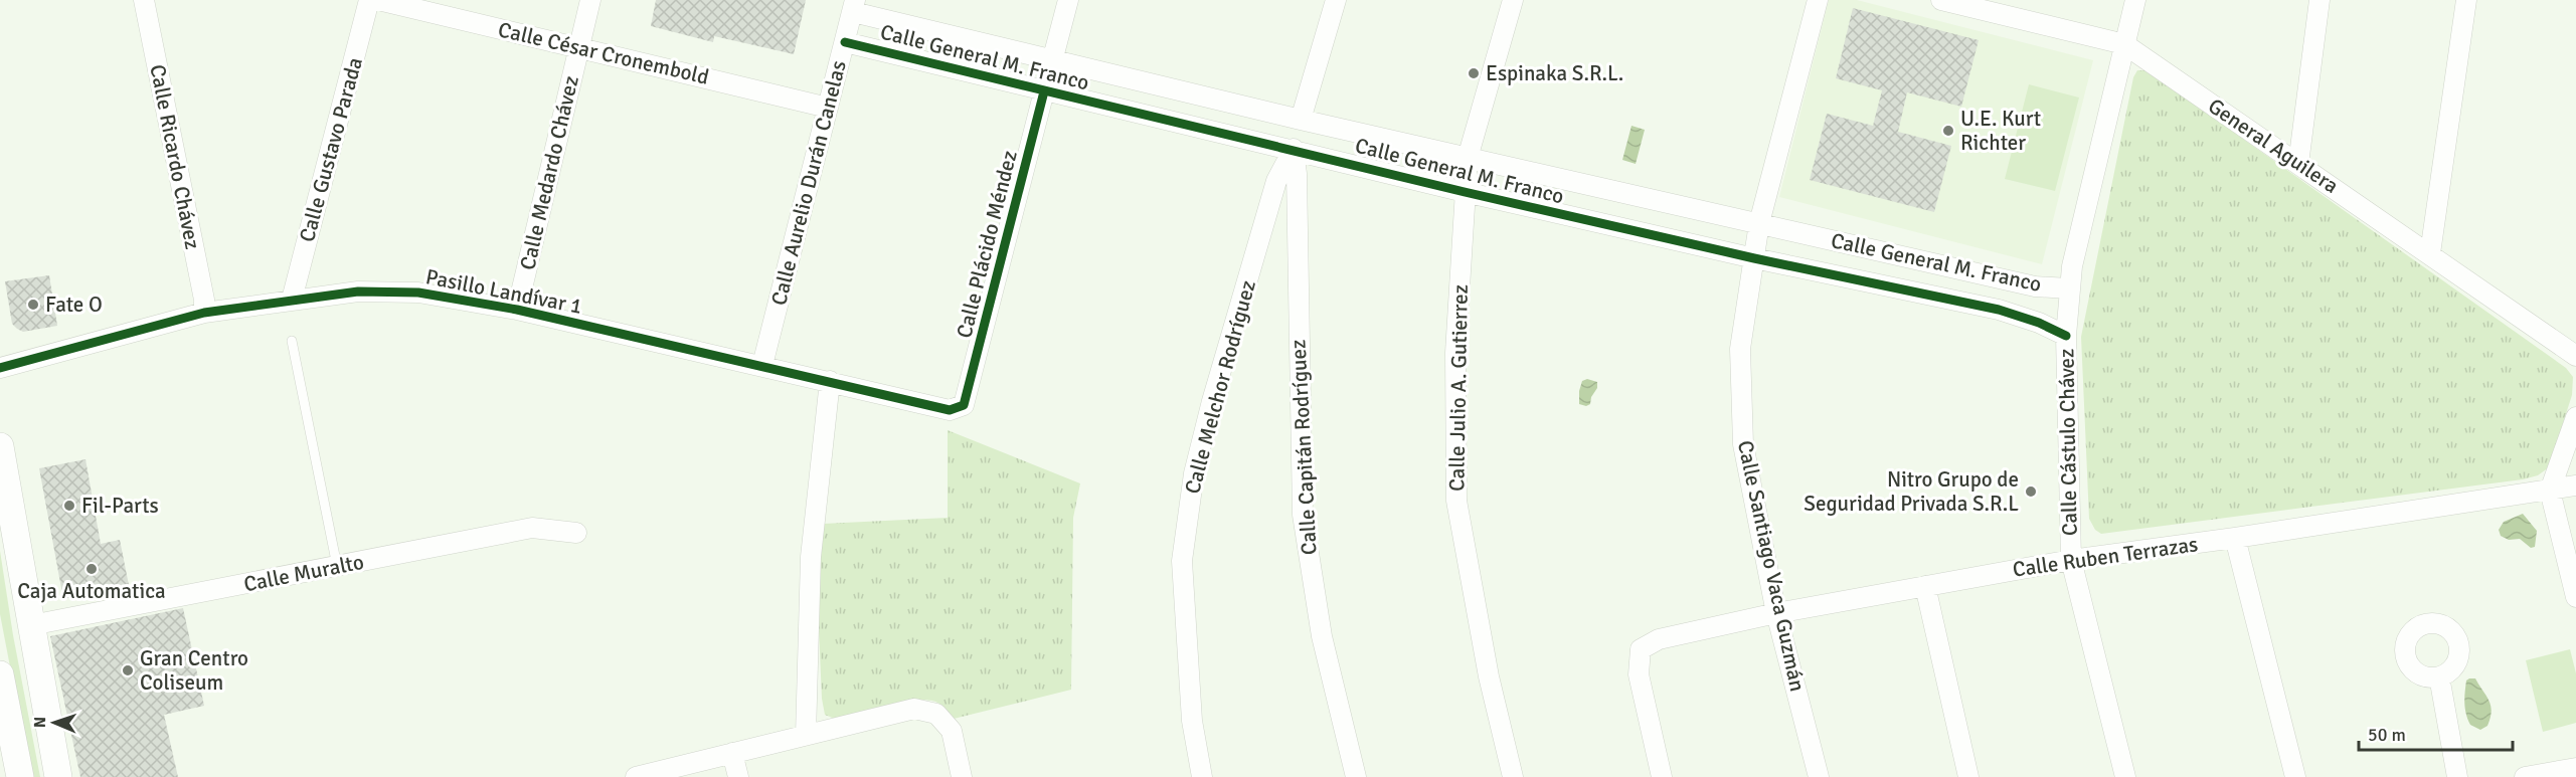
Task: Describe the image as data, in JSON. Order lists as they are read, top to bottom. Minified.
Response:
{"streets":{"street":["Calle César Cronembold","Calle General M. Franco","General Aguilera","Calle Gustavo Parada","Calle Ricardo Chávez","Calle Medardo Chávez","Calle Aurelio Durán Canelas","Calle Plácido Méndez","Pasillo Landívar 1","Calle Melchor Rodríguez","Calle Julio A. Gutierrez","Calle Cástulo Chávez","Calle Capitán Rodríguez","Calle Ruben Terrazas","Calle Santiago Vaca Guzmán","Calle Muralto"]},"crossings":[["Calle César Cronembold","Calle Medardo Chávez"],["Calle César Cronembold","Calle Aurelio Durán Canelas"],["Calle General M. Franco","Calle Aurelio Durán Canelas"],["Calle General M. Franco","Calle Plácido Méndez"],["Calle General M. Franco","Calle Melchor Rodríguez"],["Calle General M. Franco","Calle Julio A. Gutierrez"],["Calle General M. Franco","Calle Cástulo Chávez"],["Calle General M. Franco","Calle Capitán Rodríguez"],["Calle General M. Franco","Calle Santiago Vaca Guzmán"],["General Aguilera","Calle Cástulo Chávez"],["Calle Gustavo Parada","Pasillo Landívar 1"],["Calle Ricardo Chávez","Pasillo Landívar 1"],["Calle Medardo Chávez","Pasillo Landívar 1"],["Calle Aurelio Durán Canelas","Pasillo Landívar 1"],["Calle Plácido Méndez","Pasillo Landívar 1"],["Calle Melchor Rodríguez","Calle Capitán Rodríguez"],["Calle Cástulo Chávez","Calle Ruben Terrazas"],["Calle Ruben Terrazas","Calle Santiago Vaca Guzmán"]],"places":["Espinaka S.R.L.","U.E. Kurt Richter","Fate O","Nitro Grupo de Seguridad Privada S.R.L","Fil-Parts","Caja Automatica","Gran Centro Coliseum"],"scale_bar":"50 m","north":"left"}
